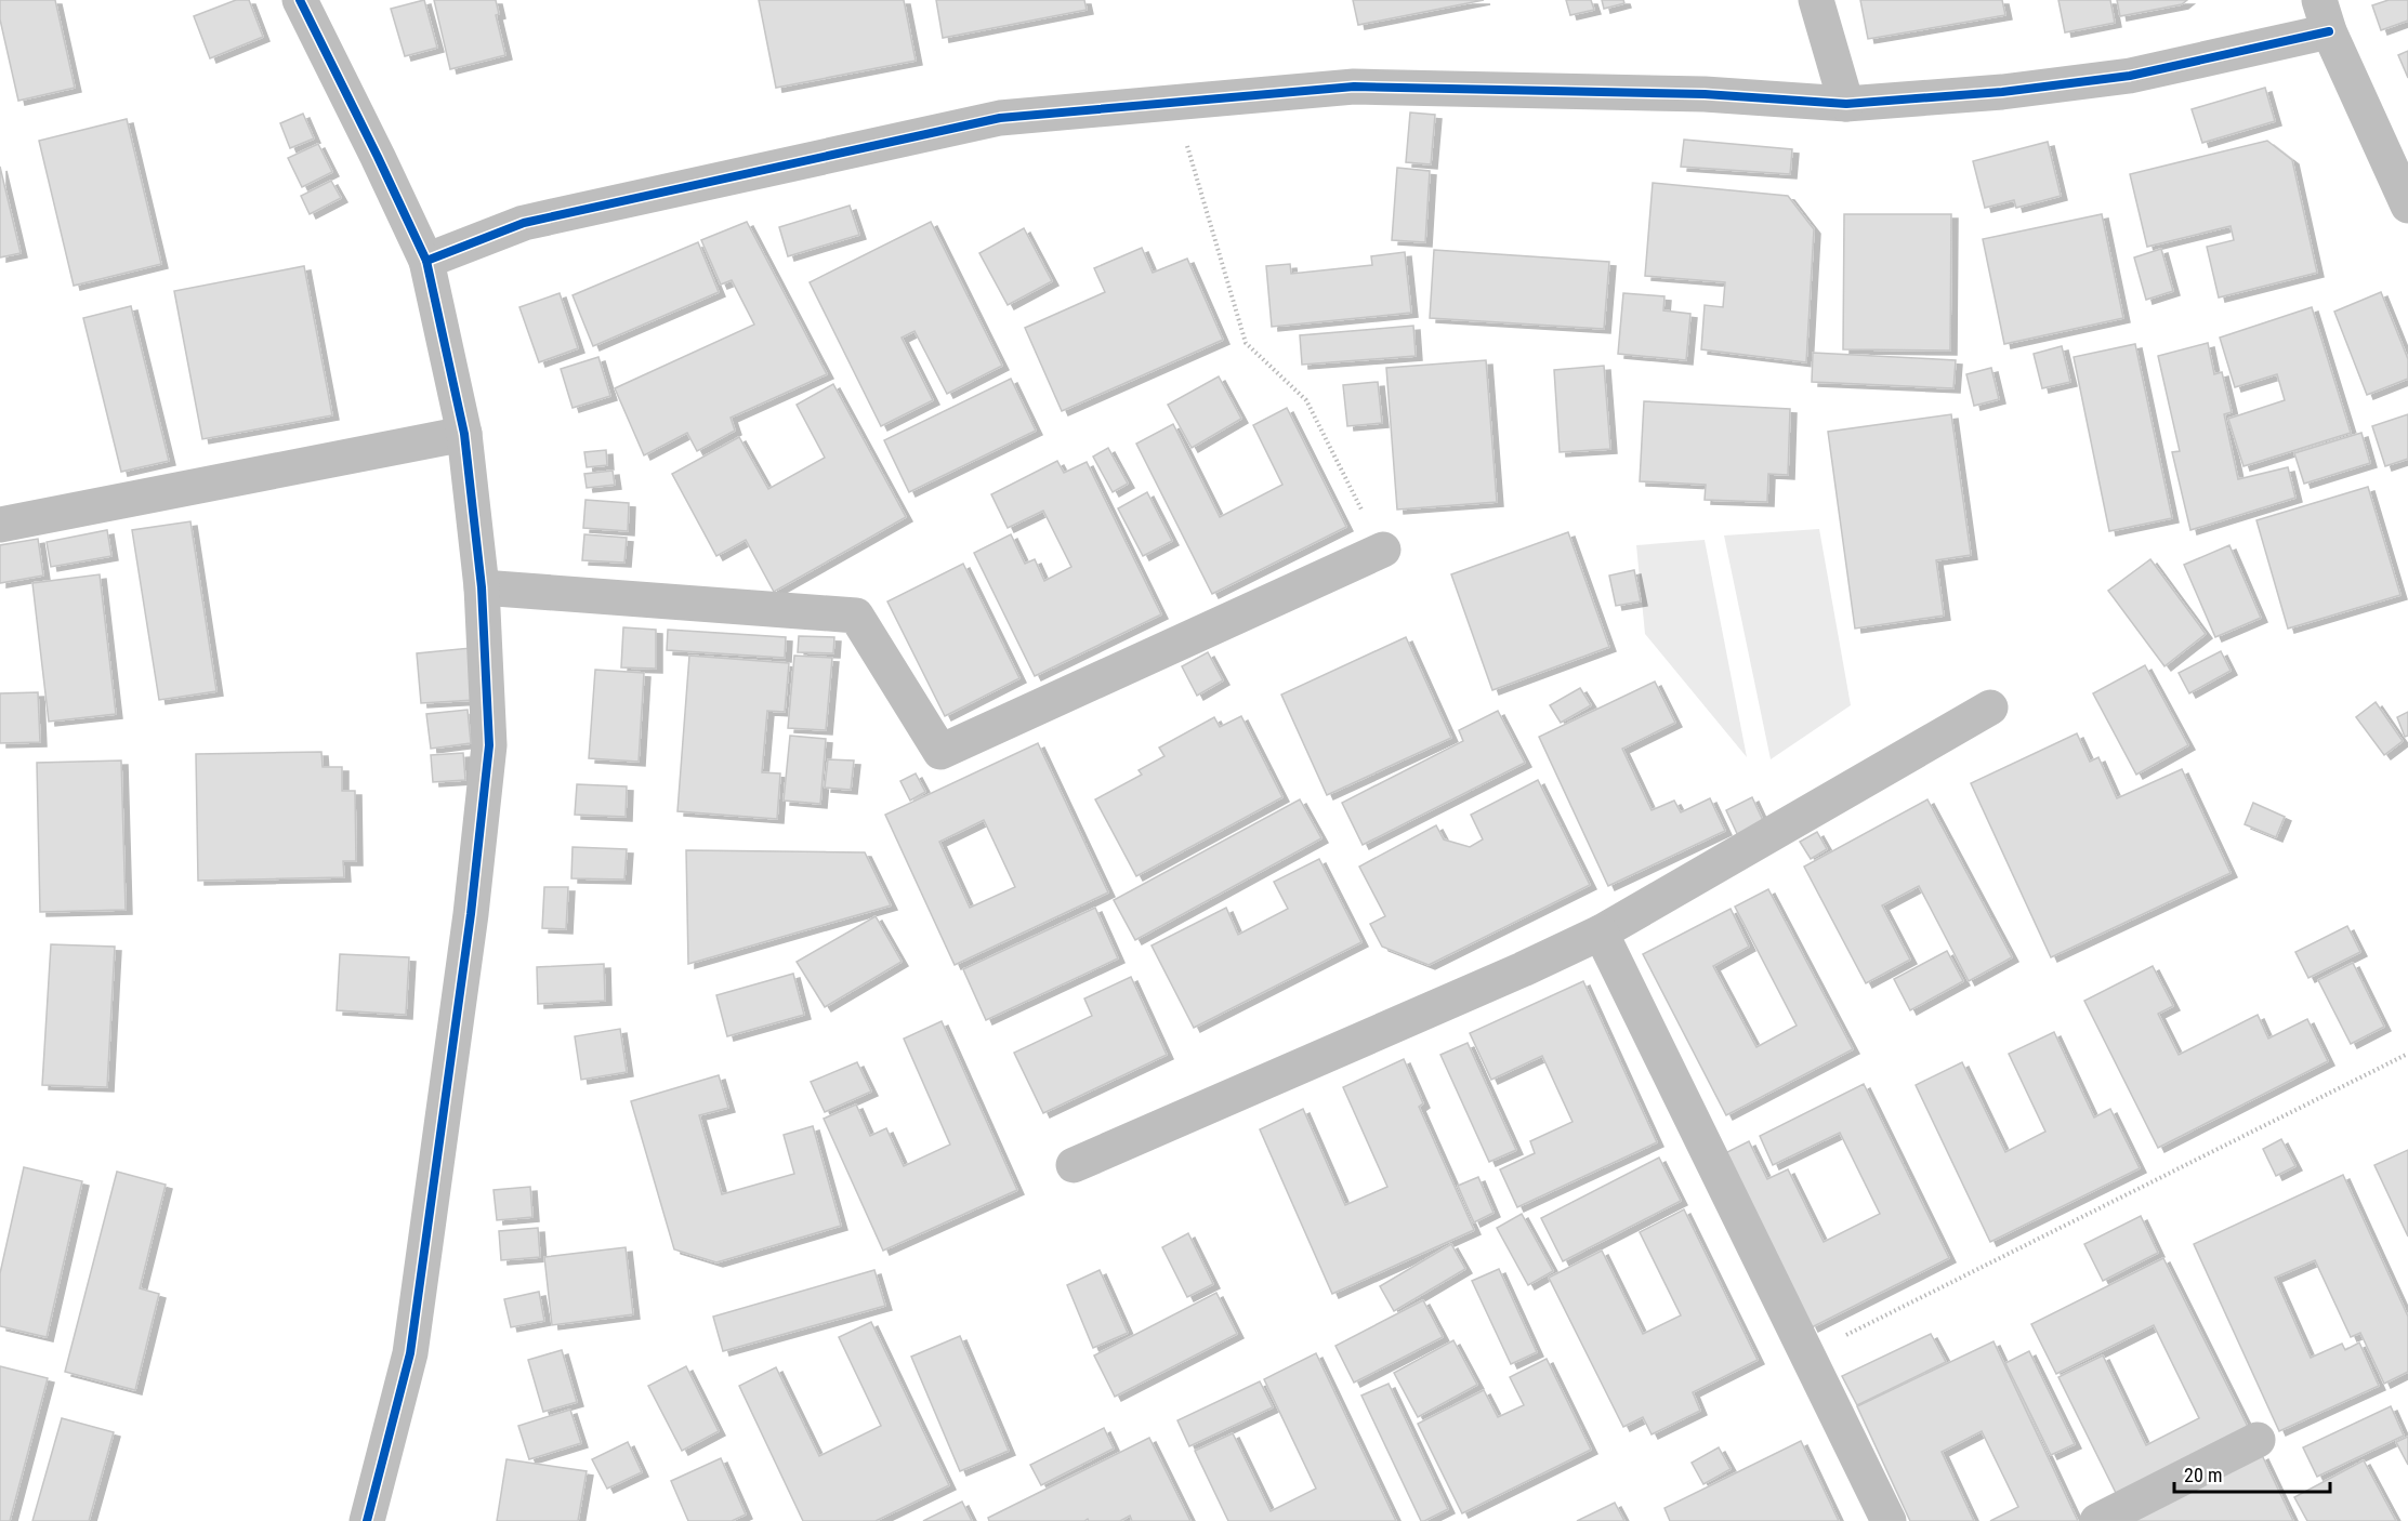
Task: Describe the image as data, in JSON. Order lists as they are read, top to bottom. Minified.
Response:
{"scale_bar":"20 m"}
